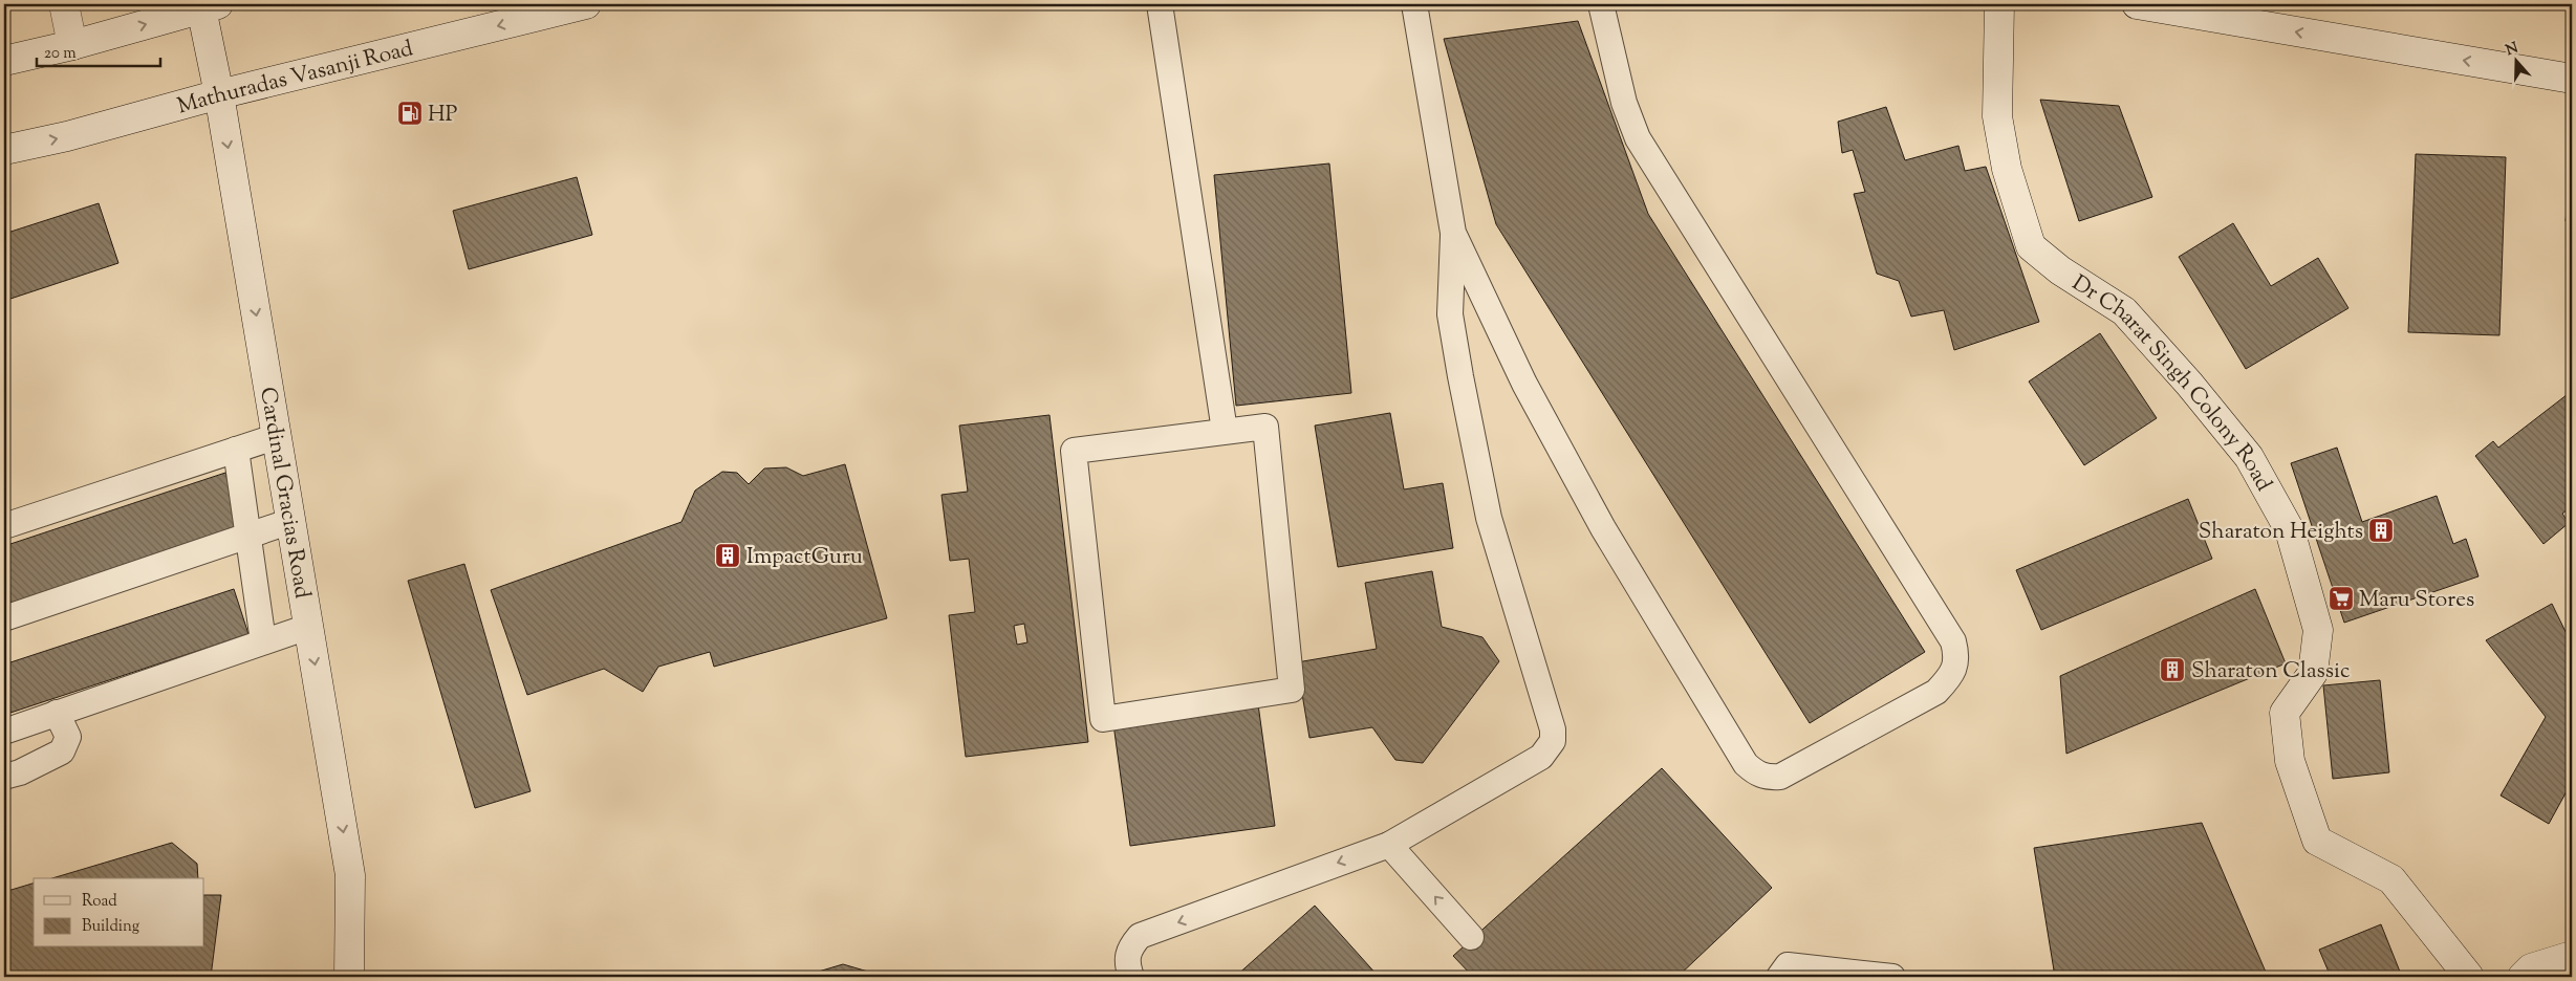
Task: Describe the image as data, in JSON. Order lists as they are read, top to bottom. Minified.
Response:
{"streets":{"street":["Mathuradas Vasanji Road","Dr Charat Singh Colony Road","Cardinal Gracias Road"]},"crossings":[["Mathuradas Vasanji Road","Cardinal Gracias Road"]],"one_way":["Cardinal Gracias Road"],"places":{"fuel station":["HP"],"building":["Sharaton Heights","ImpactGuru","Sharaton Classic"],"supermarket":["Maru Stores"]},"legend":["Road","Building"],"scale_bar":"20 m","north":"top"}
